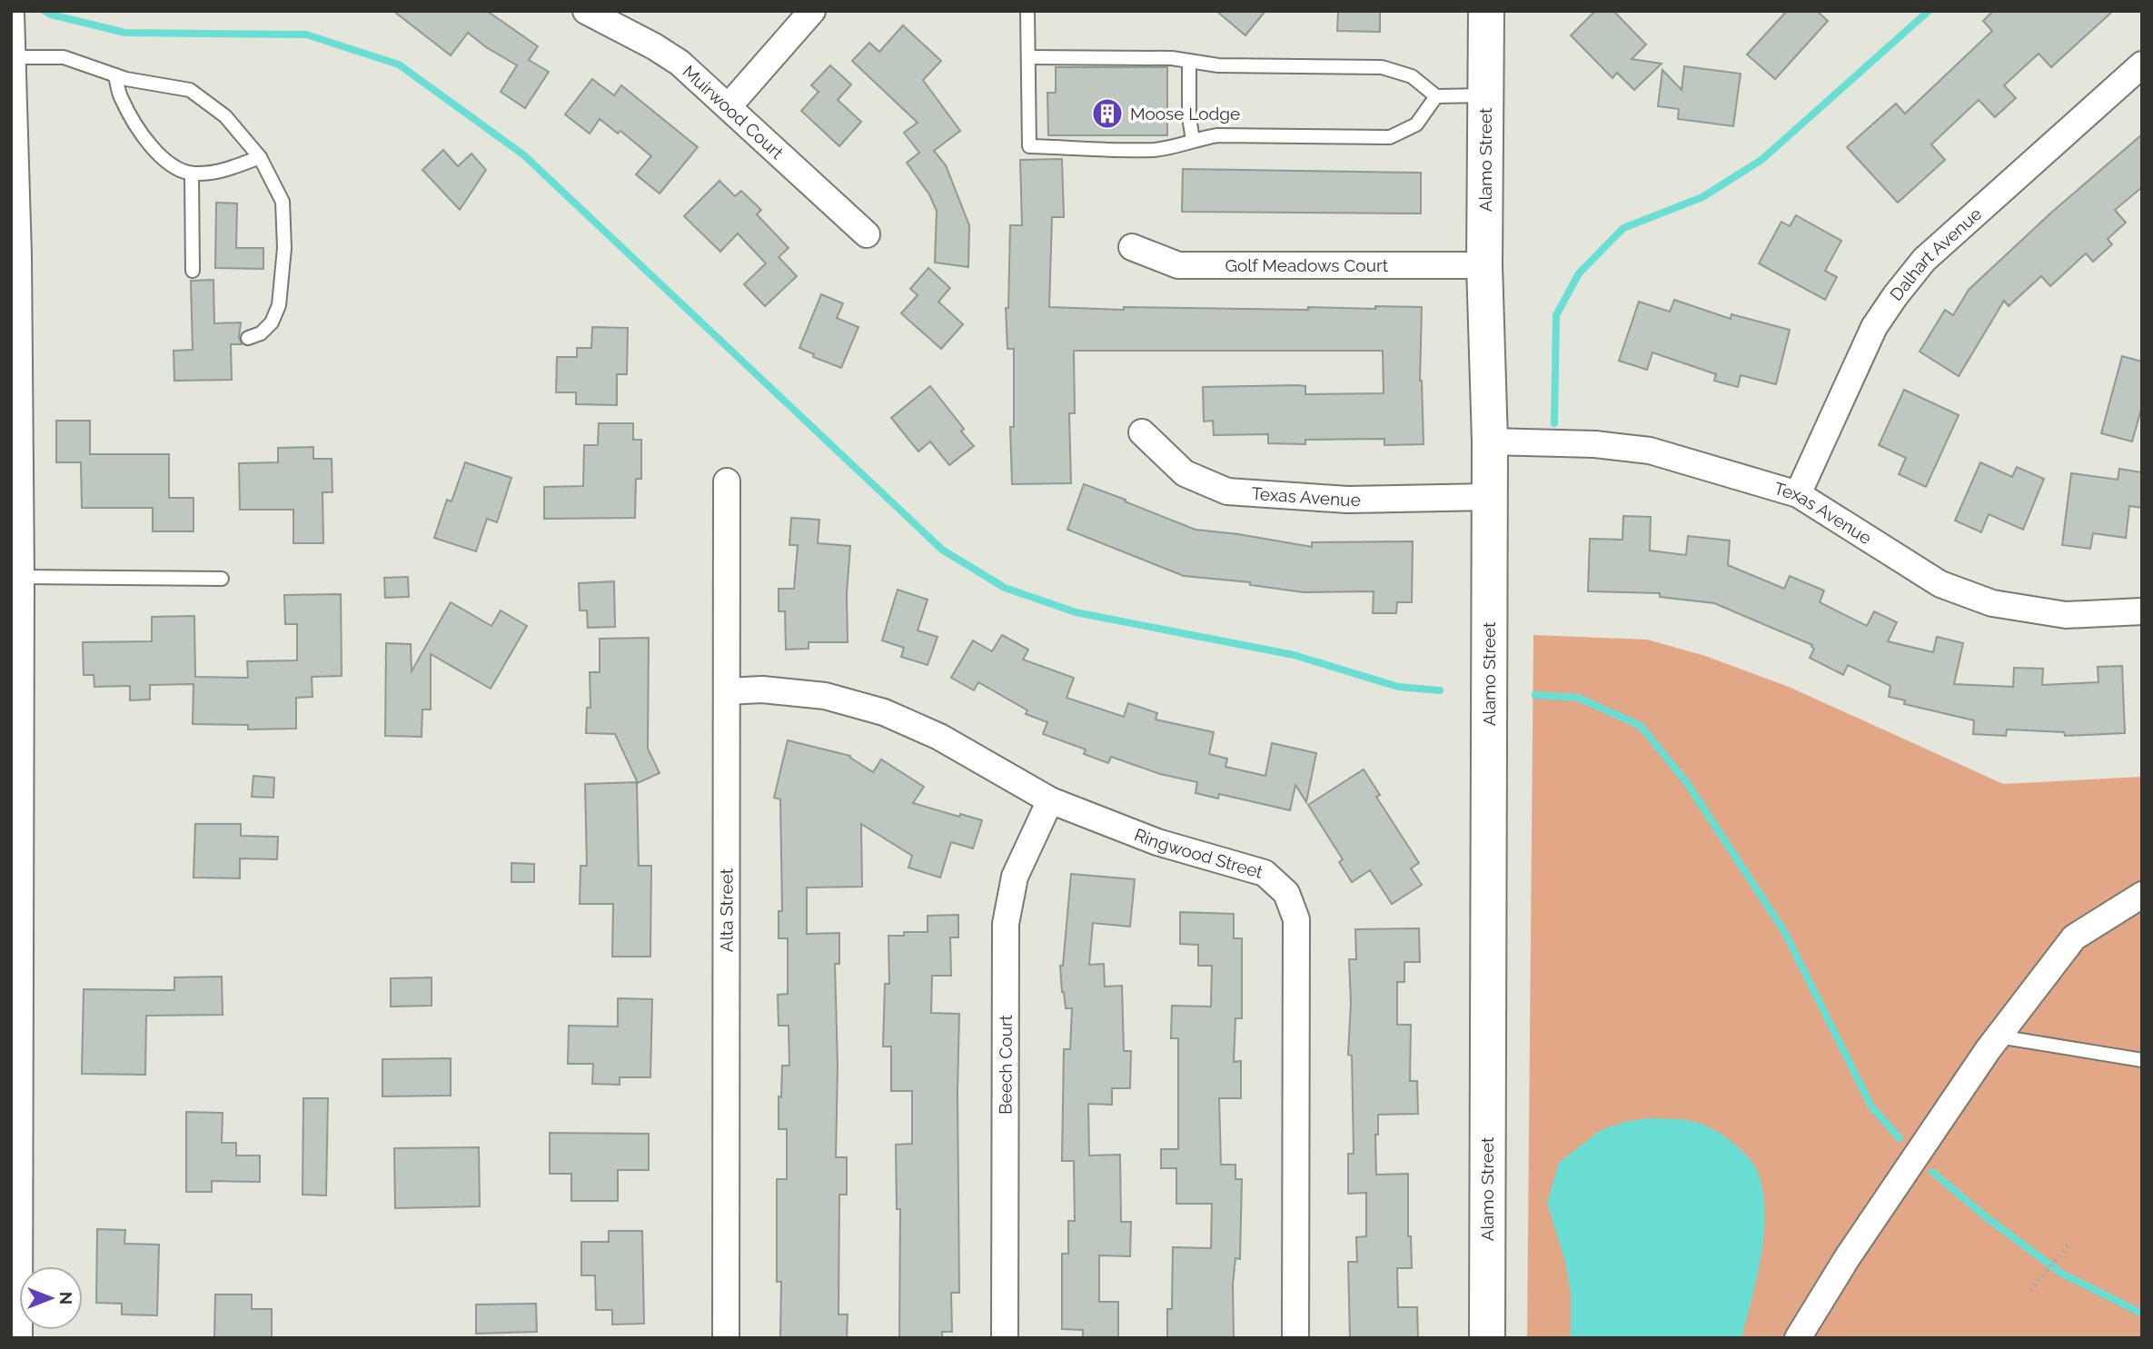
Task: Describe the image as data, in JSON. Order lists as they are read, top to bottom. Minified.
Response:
{"streets":{"main road":["Alamo Street"],"street":["Muirwood Court","Dalhart Avenue","Golf Meadows Court","Texas Avenue","Ringwood Street","Alta Street","Beech Court"]},"crossings":[["Alamo Street","Golf Meadows Court"],["Alamo Street","Texas Avenue"],["Dalhart Avenue","Texas Avenue"],["Ringwood Street","Alta Street"],["Ringwood Street","Beech Court"]],"places":{"building":["Moose Lodge"]},"north":"right"}
